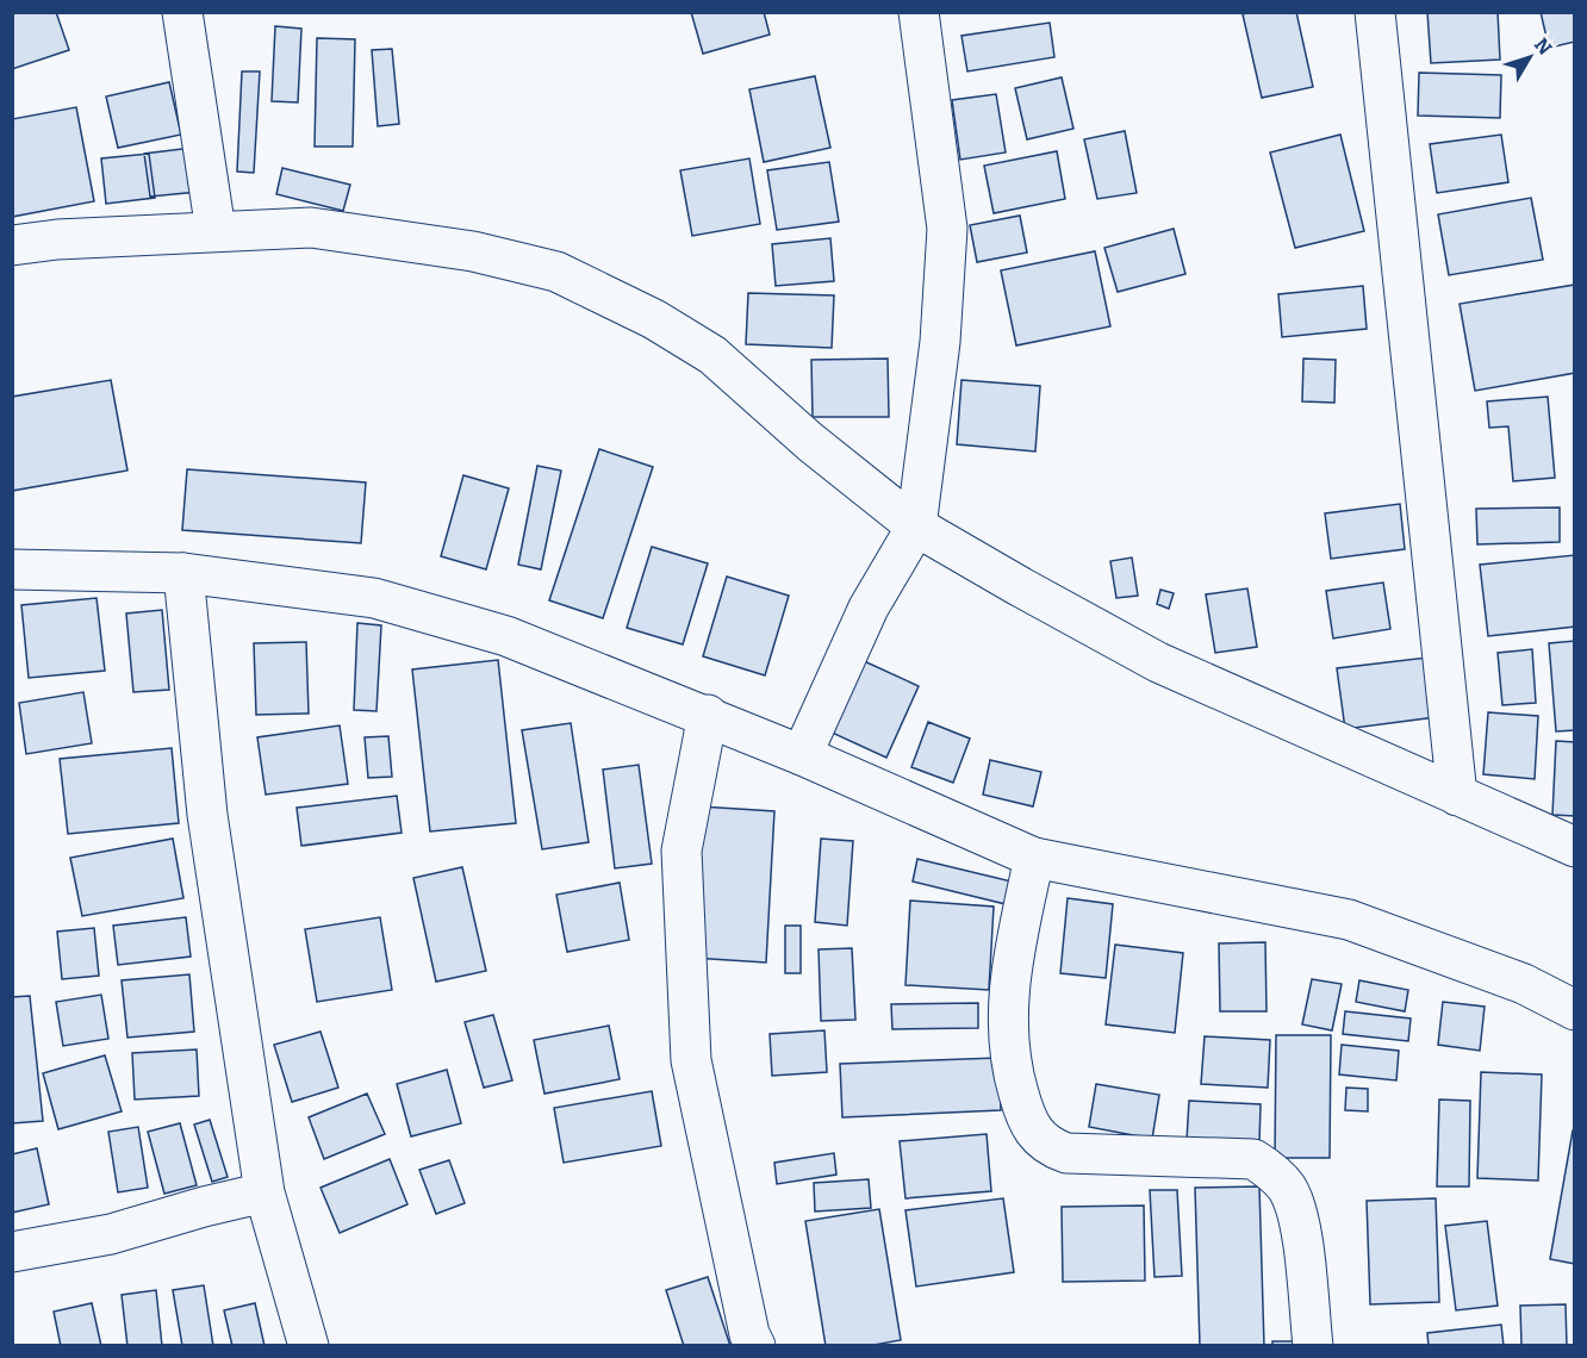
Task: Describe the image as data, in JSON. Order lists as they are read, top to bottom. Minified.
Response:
{"north":"top right"}
